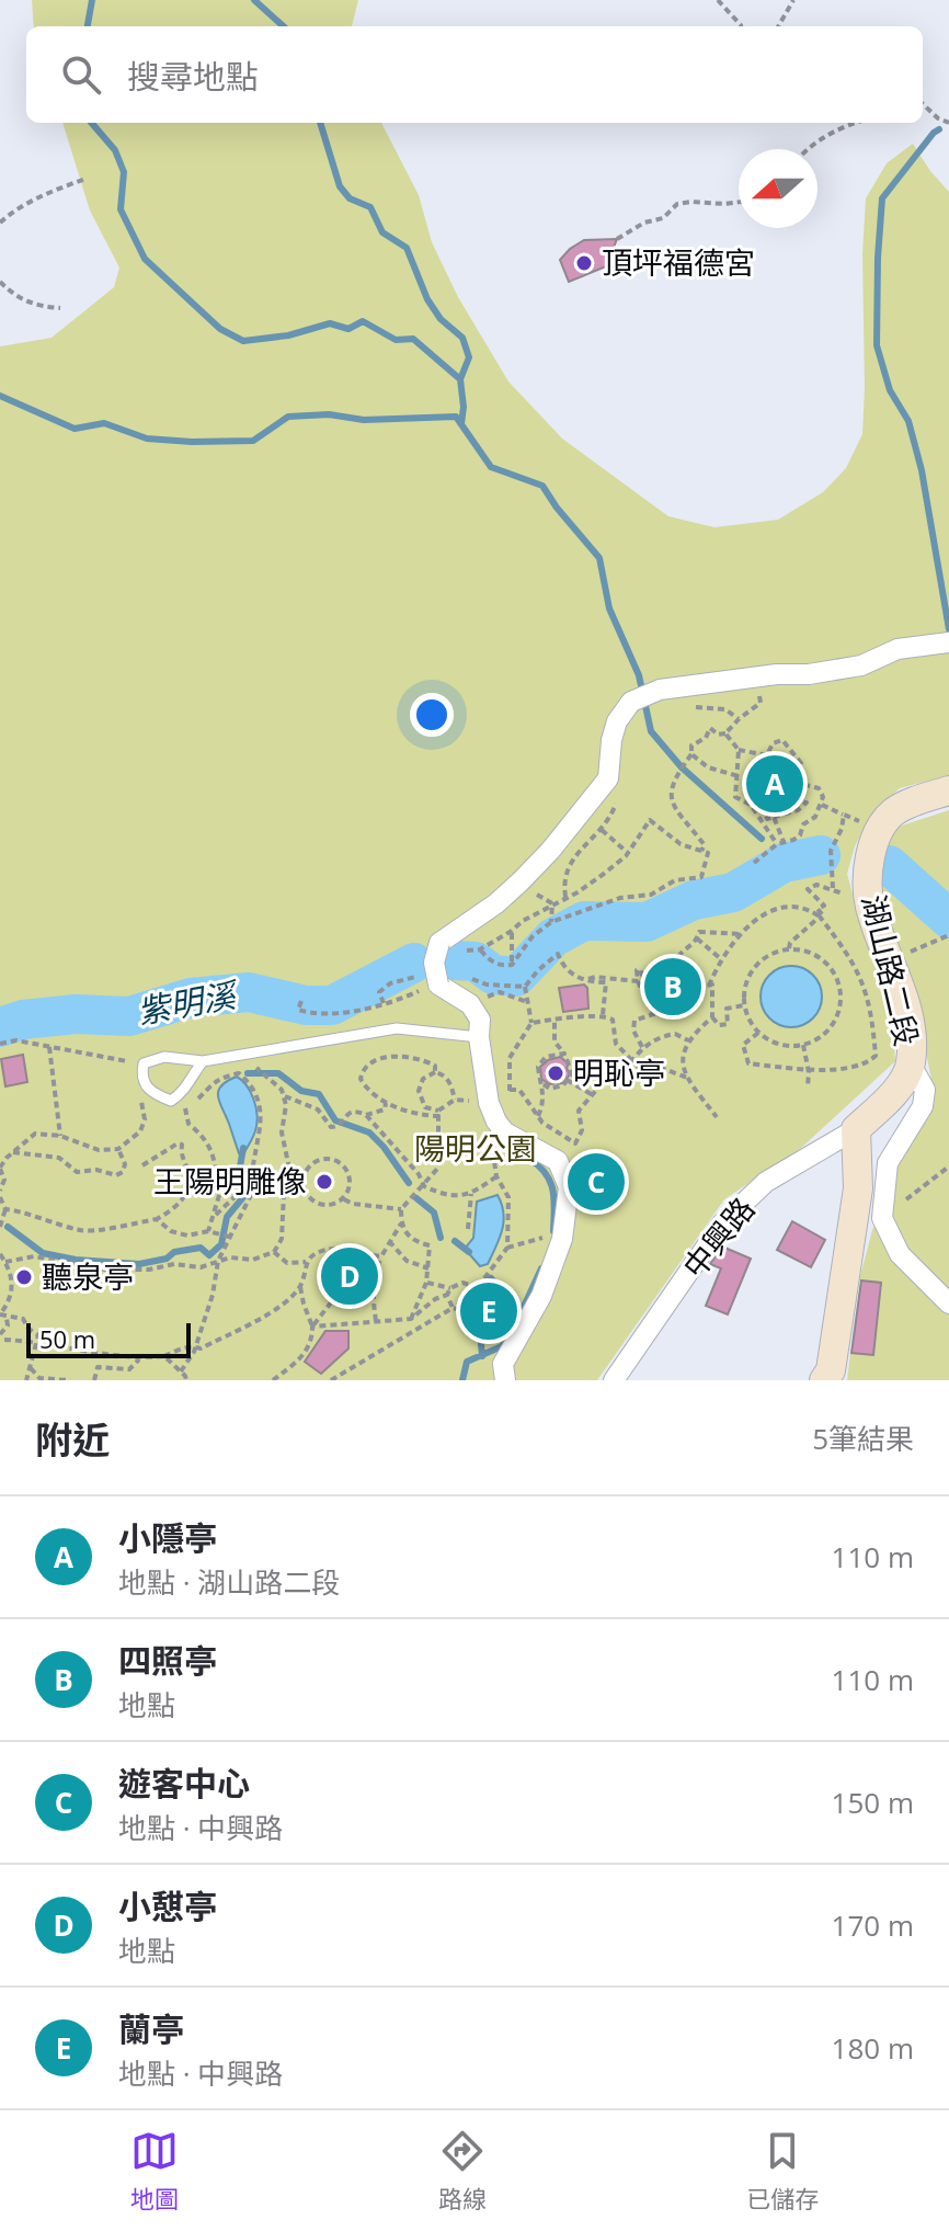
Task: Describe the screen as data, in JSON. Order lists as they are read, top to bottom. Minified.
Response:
{"streets":{"street":["湖山路二段","中興路"]},"crossings":[["湖山路二段","中興路"]],"water":["紫明溪"],"parks":["陽明公園"],"places":["頂坪福德宮","明恥亭","王陽明雕像","聽泉亭"],"scale_bar":"50 m","north":"left","page":{"search":"搜尋地點","pins":["A","B","C","D","E"],"scale":"50 m","heading":["附近","5筆結果"],"list":[{"mark":"A","name":"小隱亭","note":"地點 · 湖山路二段","value":"110 m"},{"mark":"B","name":"四照亭","note":"地點","value":"110 m"},{"mark":"C","name":"遊客中心","note":"地點 · 中興路","value":"150 m"},{"mark":"D","name":"小憇亭","note":"地點","value":"170 m"},{"mark":"E","name":"蘭亭","note":"地點 · 中興路","value":"180 m"}],"nav":["地圖","路線","已儲存"]}}
